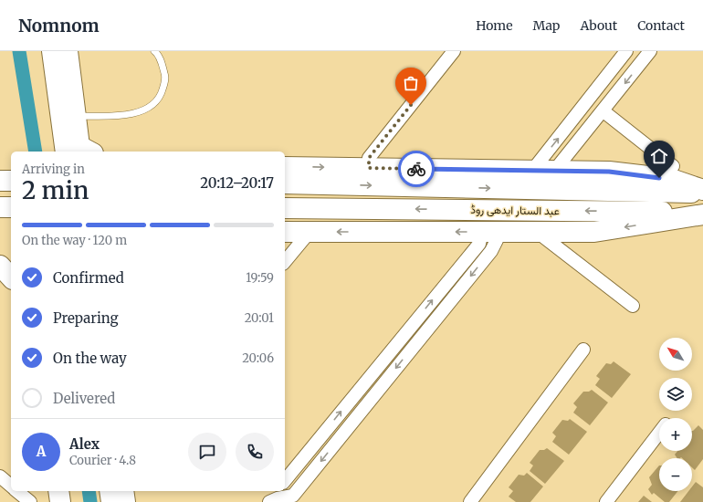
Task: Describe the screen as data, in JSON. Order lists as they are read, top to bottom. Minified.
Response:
{"streets":{"main road":["عبد الستار ایدھی روڈ"]},"north":"top left","page":{"header":"Nomnom","nav":["Home","Map","About","Contact"],"heading":["2 min","Arriving in","20:12–20:17"],"panel":["Alex","Courier · 4.8"],"bar":"On the way · 120 m","list":[["Confirmed","19:59"],["Preparing","20:01"],["On the way","20:06"],"Delivered"],"map_buttons":["+","−"],"round":"A"}}
